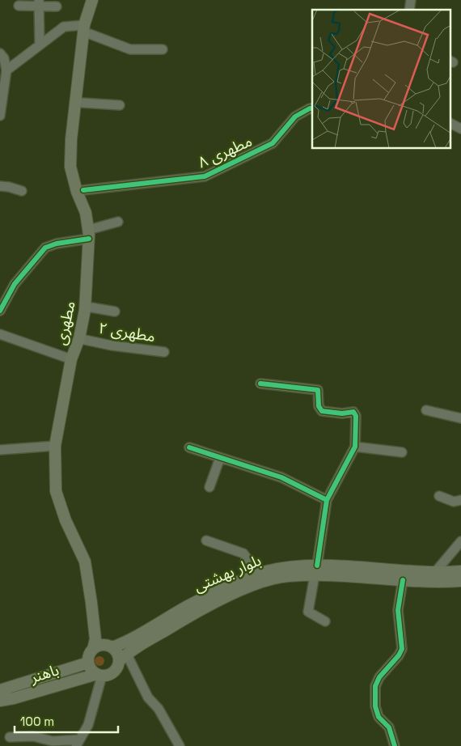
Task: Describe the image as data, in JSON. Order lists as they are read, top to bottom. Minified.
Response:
{"streets":{"main road":["مطهری","بلوار بهشتی","باهنر"],"street":["مطهری ۸","مطهری ۲"]},"crossings":[["مطهری ۸","مطهری"],["مطهری","مطهری ۲"],["مطهری","بلوار بهشتی"],["مطهری","باهنر"],["بلوار بهشتی","باهنر"]],"scale_bar":"100 m"}
